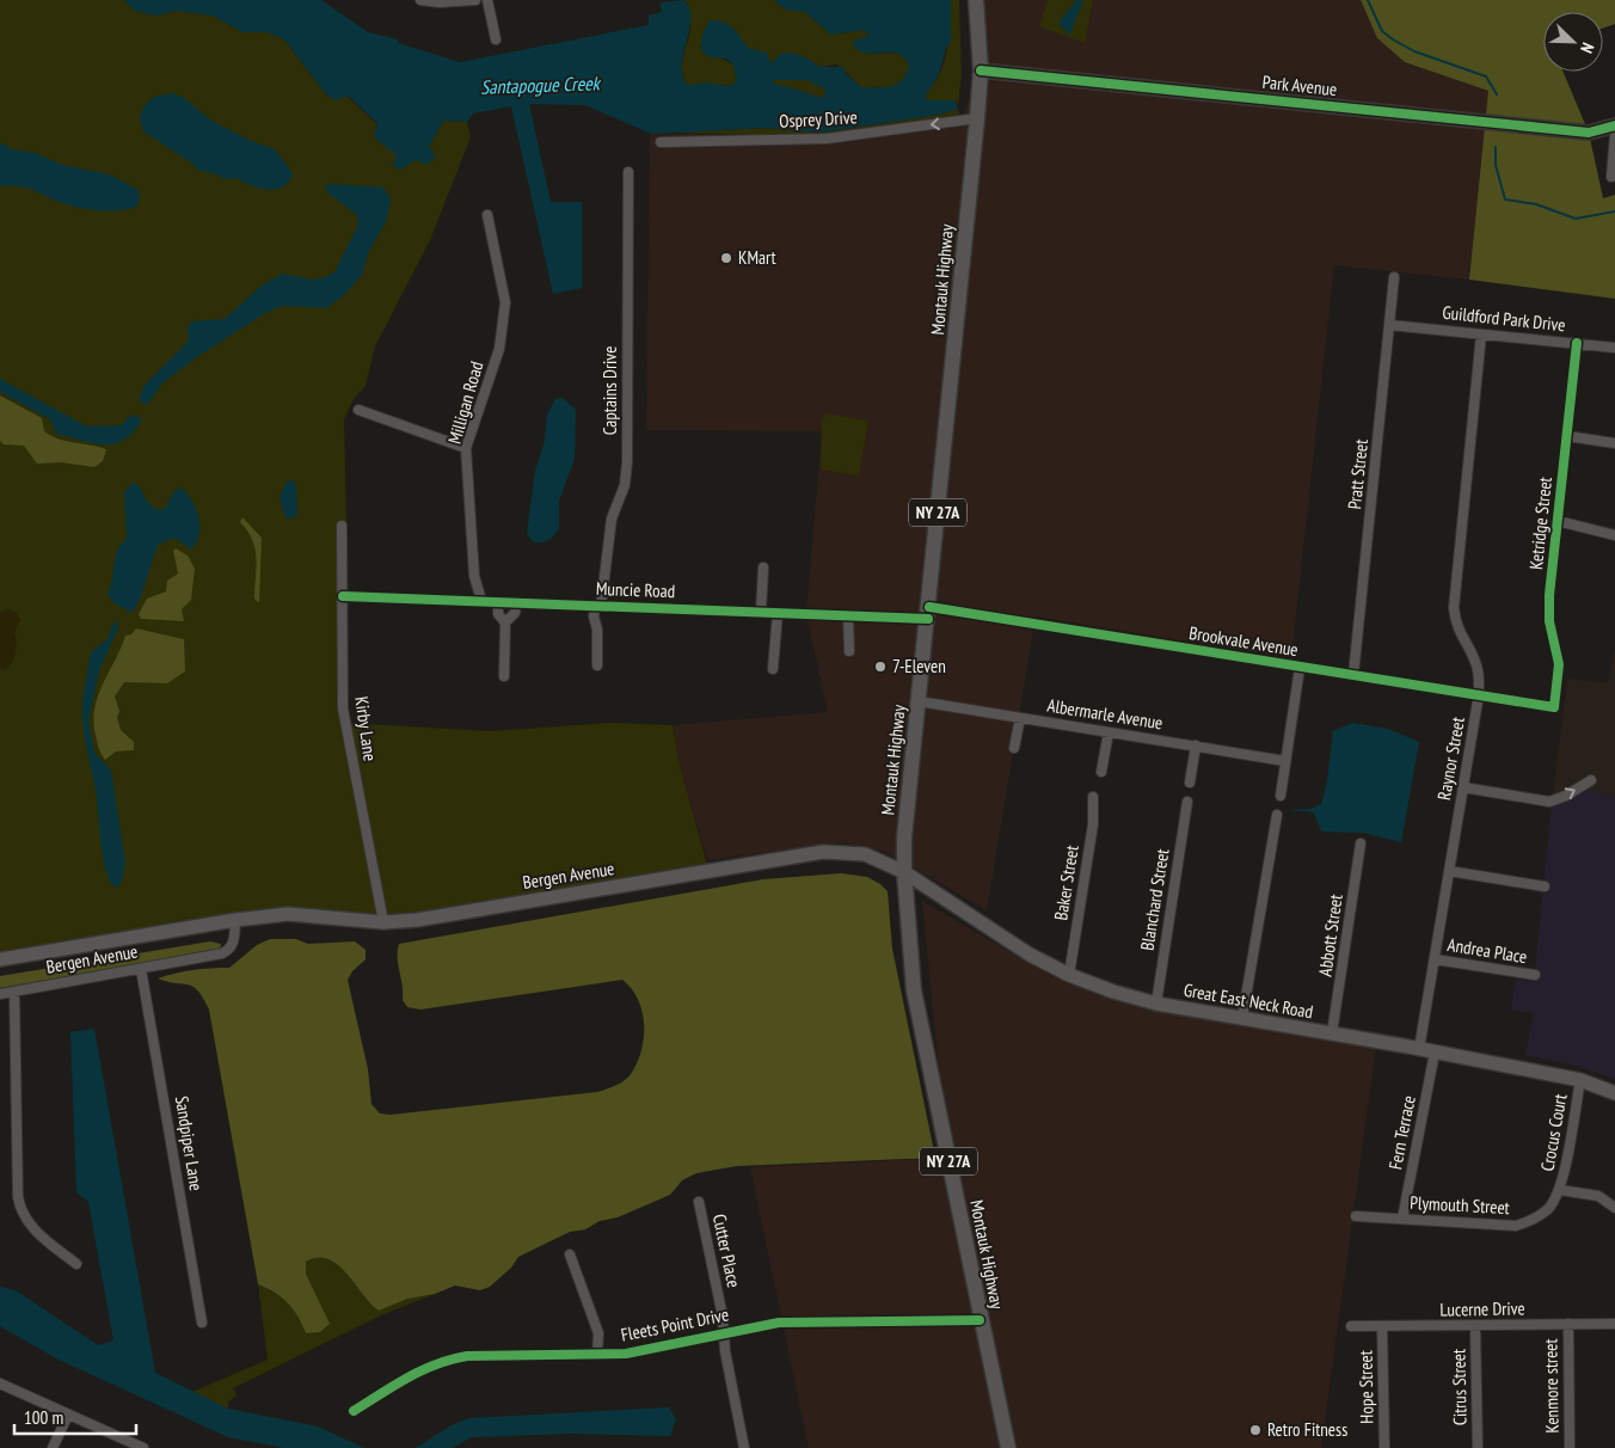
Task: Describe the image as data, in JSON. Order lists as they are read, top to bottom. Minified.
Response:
{"streets":{"main road":["Park Avenue","Montauk Highway","NY 27A","Bergen Avenue","Great East Neck Road"],"street":["Osprey Drive","Guildford Park Drive","Captains Drive","Milligan Road","Pratt Street","Ketridge Street","Muncie Road","Brookvale Avenue","Albermarle Avenue","Kirby Lane","Raynor Street","Baker Street","Blanchard Street","Abbott Street","Andrea Place","Fern Terrace","Crocus Court","Sandpiper Lane","Plymouth Street","Cutter Place","Lucerne Drive","Fleets Point Drive","Kenmore street","Hope Street","Citrus Street"]},"crossings":[["Park Avenue","Montauk Highway"],["Park Avenue","NY 27A"],["Osprey Drive","Montauk Highway"],["Montauk Highway","NY 27A"],["Montauk Highway","Muncie Road"],["Montauk Highway","Brookvale Avenue"],["Montauk Highway","Albermarle Avenue"],["Montauk Highway","Bergen Avenue"],["Montauk Highway","Great East Neck Road"],["Montauk Highway","Fleets Point Drive"],["Guildford Park Drive","Pratt Street"],["Guildford Park Drive","Ketridge Street"],["Guildford Park Drive","Raynor Street"],["Captains Drive","Muncie Road"],["Milligan Road","Muncie Road"],["Pratt Street","Brookvale Avenue"],["Ketridge Street","Brookvale Avenue"],["Muncie Road","Brookvale Avenue"],["Muncie Road","Kirby Lane"],["Brookvale Avenue","Raynor Street"],["Kirby Lane","Bergen Avenue"],["Raynor Street","Andrea Place"],["Raynor Street","Great East Neck Road"],["Bergen Avenue","Great East Neck Road"],["Bergen Avenue","Sandpiper Lane"],["Baker Street","Great East Neck Road"],["Blanchard Street","Great East Neck Road"],["Abbott Street","Great East Neck Road"],["Great East Neck Road","Fern Terrace"],["Great East Neck Road","Crocus Court"],["Fern Terrace","Plymouth Street"],["Crocus Court","Plymouth Street"],["Cutter Place","Fleets Point Drive"],["Lucerne Drive","Kenmore street"],["Lucerne Drive","Hope Street"],["Lucerne Drive","Citrus Street"]],"one_way":["Osprey Drive"],"water":["Santapogue Creek"],"places":["KMart","7-Eleven","Retro Fitness"],"scale_bar":"100 m","north":"bottom right"}
